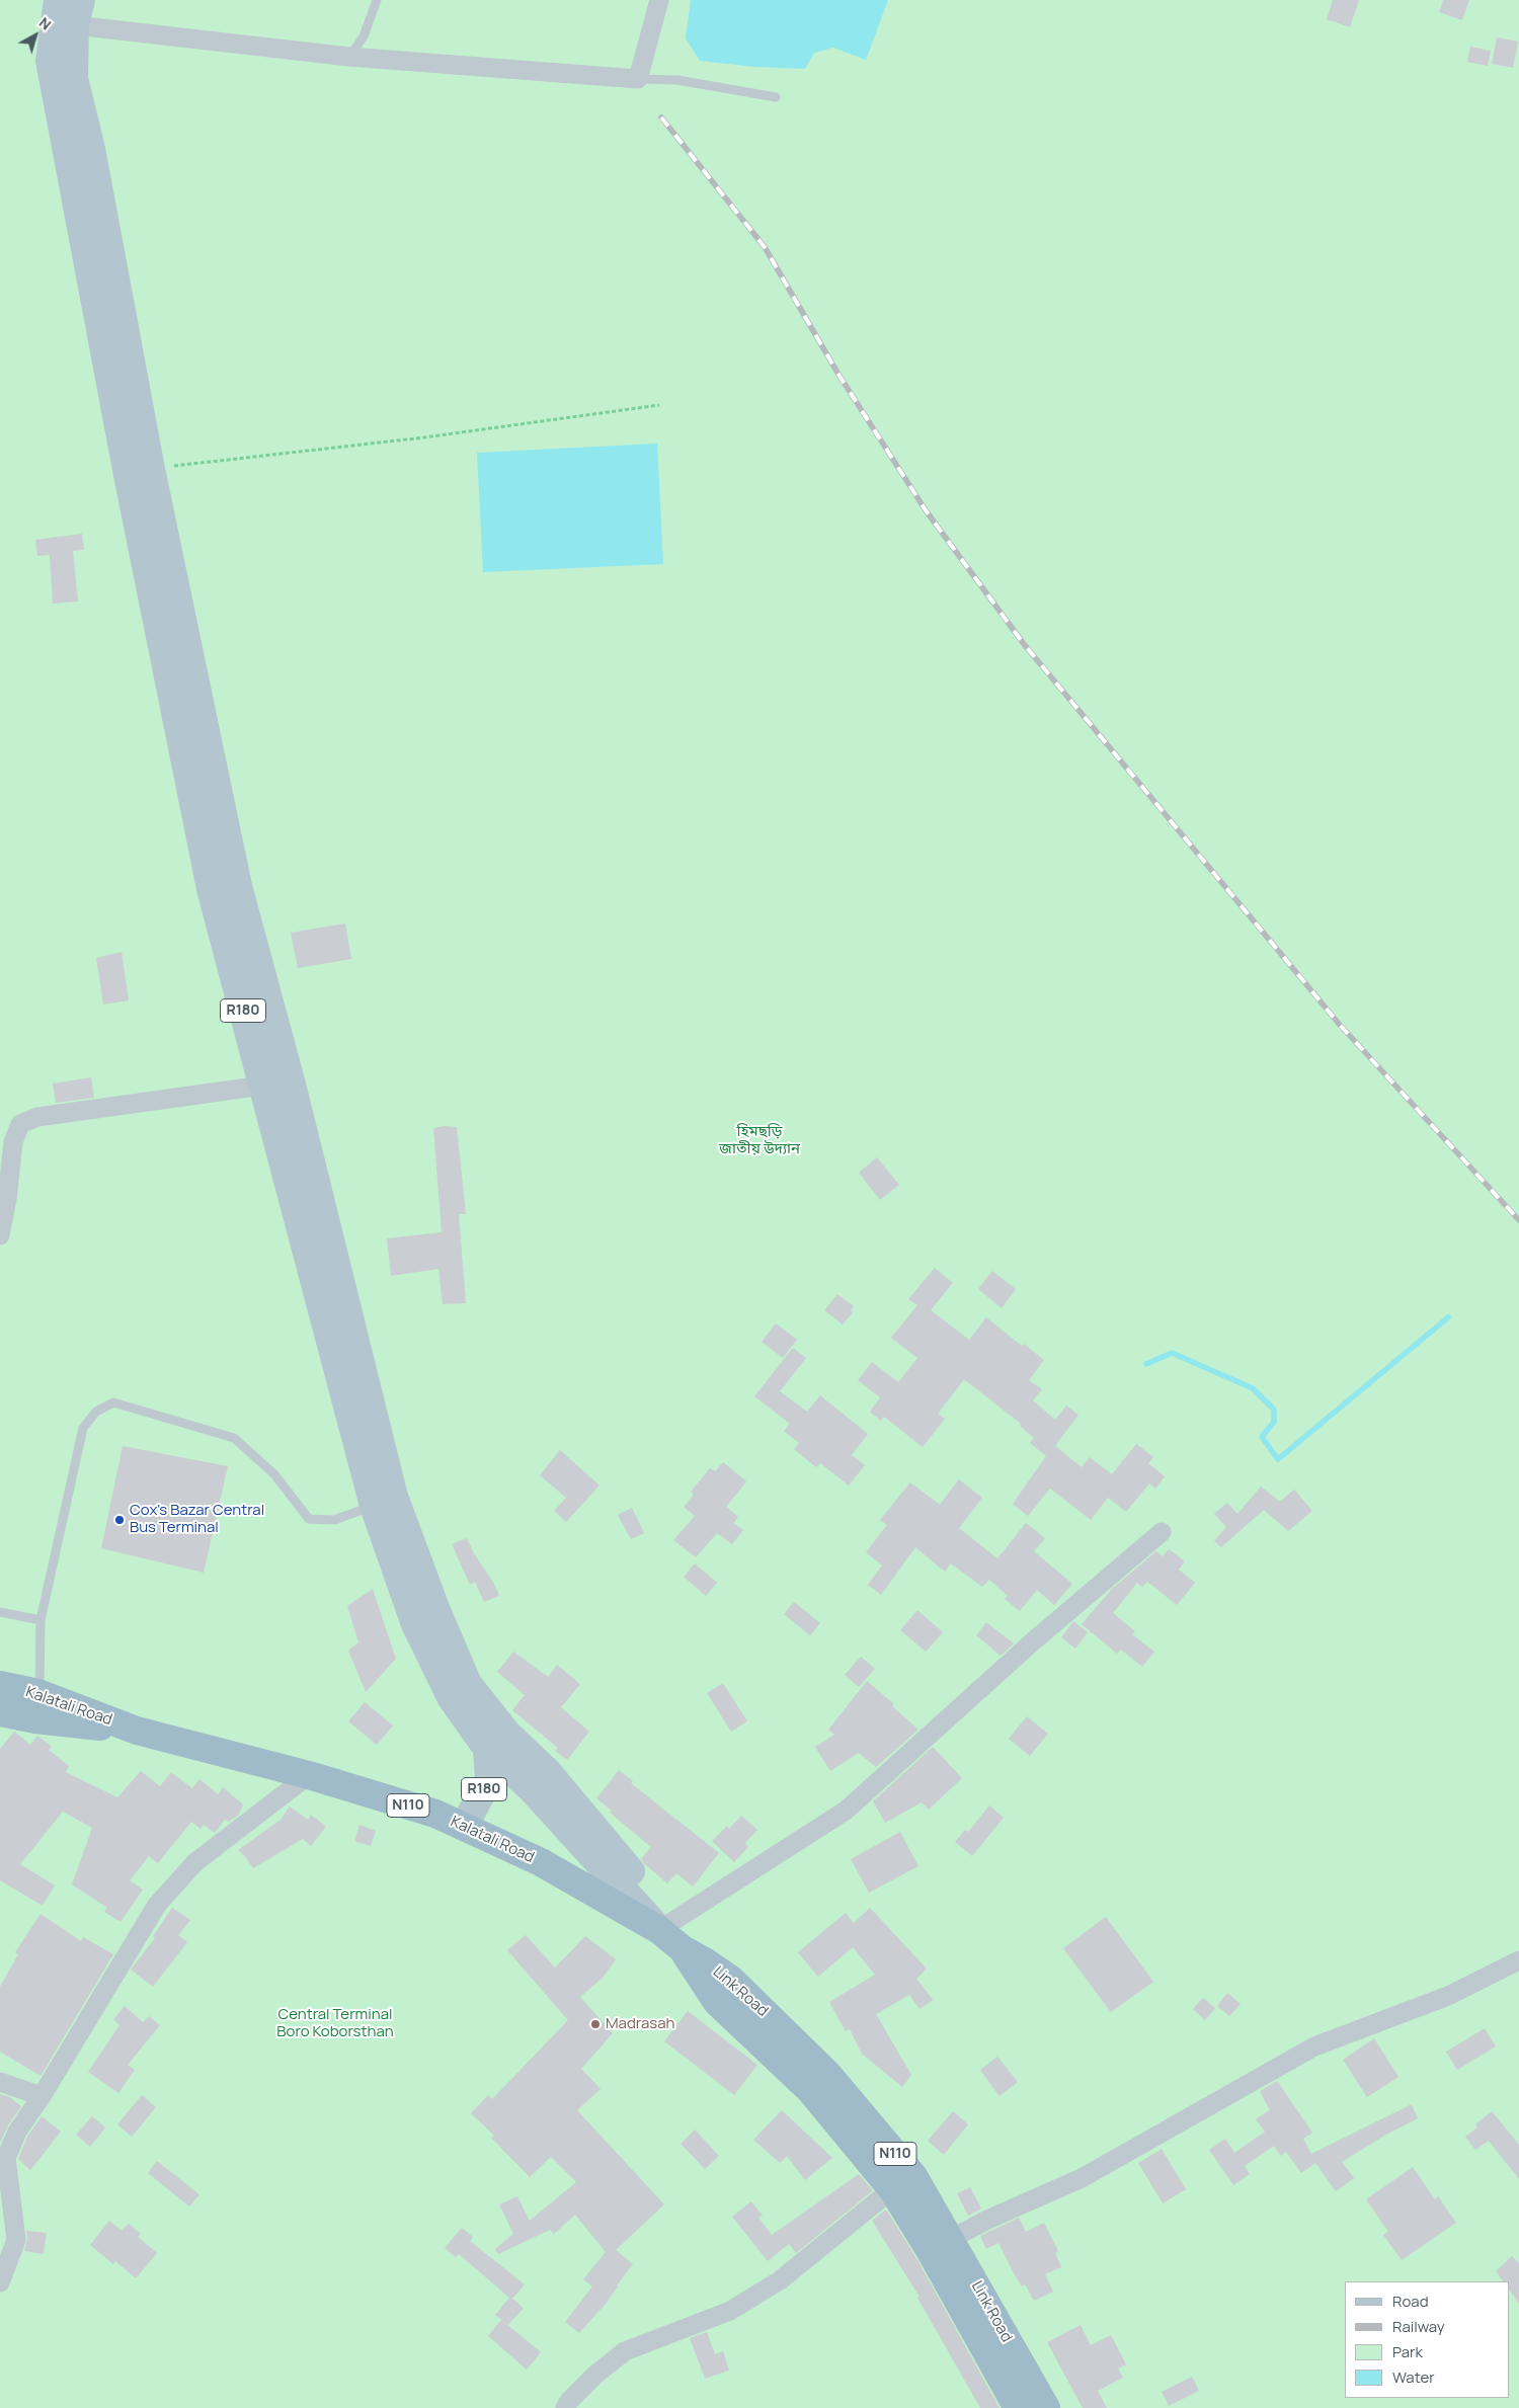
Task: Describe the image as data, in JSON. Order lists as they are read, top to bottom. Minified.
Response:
{"streets":{"highway":["Kalatali Road","N110","Link Road"],"main road":["R180"]},"crossings":[["R180","Kalatali Road"],["Kalatali Road","Link Road"]],"parks":["হিমছড়ি জাতীয় উদ্যান","Central Terminal Boro Koborsthan"],"places":["Cox's Bazar Central Bus Terminal","Madrasah"],"legend":["Road","Railway","Park","Water"],"north":"top right"}
